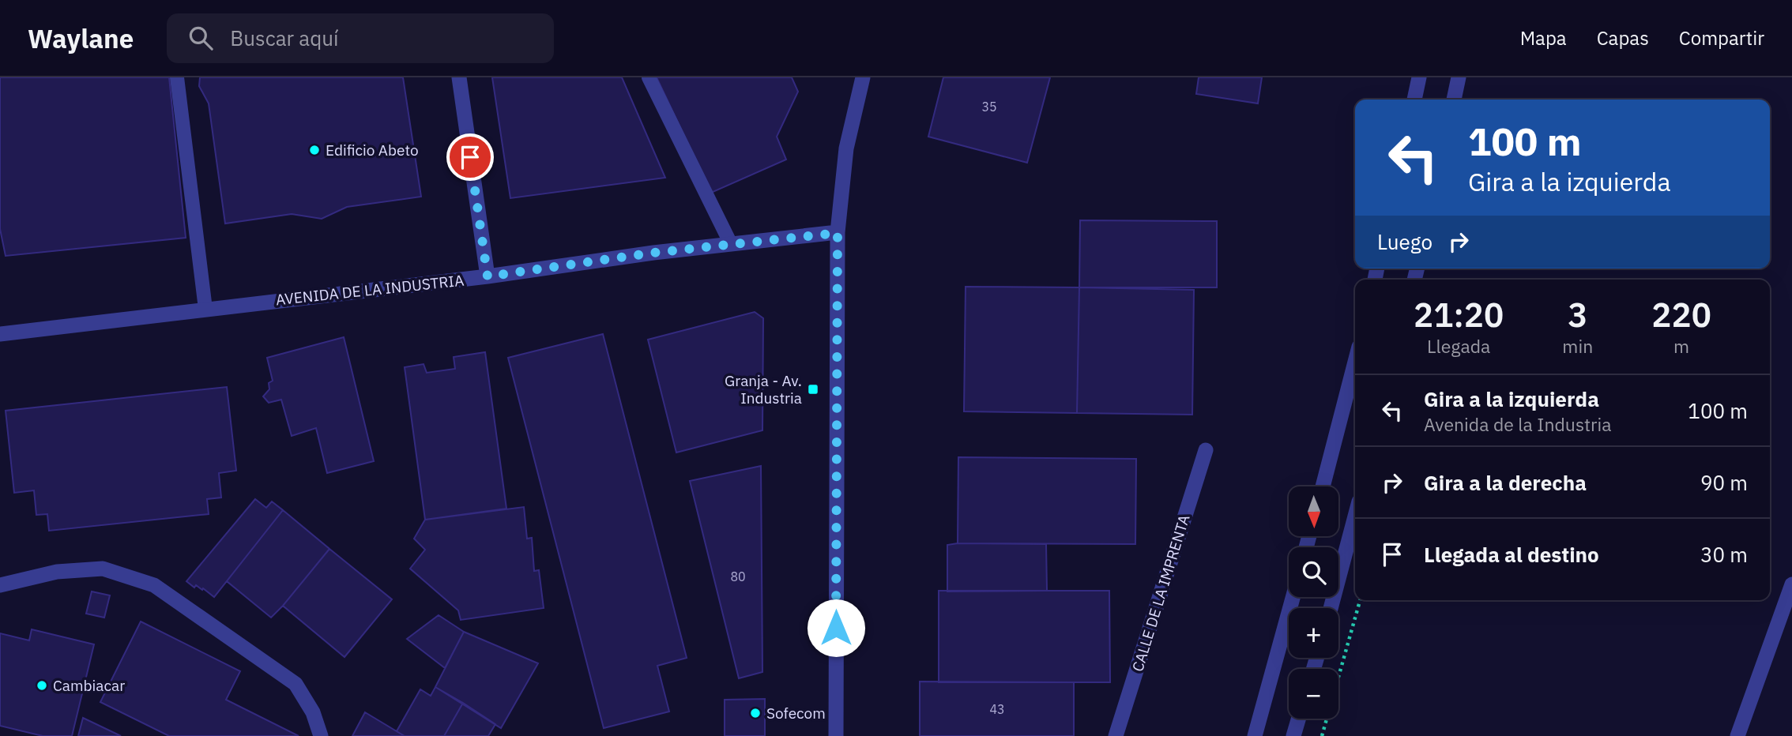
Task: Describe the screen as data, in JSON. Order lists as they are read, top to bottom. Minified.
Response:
{"streets":{"street":["AVENIDA DE LA INDUSTRIA","CALLE DE LA IMPRENTA"]},"places":{"other":["Edificio Abeto","Cambiacar","Sofecom"],"transit":["Granja - Av. Industria"]},"house_numbers":["35","80","43"],"north":"bottom","page":{"header":"Waylane","search":"Buscar aquí","nav":["Mapa","Capas","Compartir"],"turn":["100 m","Gira a la izquierda"],"then":"Luego","eta":["21:20","Llegada","3","min","220","m"],"list":[{"name":"Gira a la izquierda","note":"Avenida de la Industria","value":"100 m"},{"name":"Gira a la derecha","value":"90 m"},{"name":"Llegada al destino","value":"30 m"}],"map_buttons":["+","−"]}}
